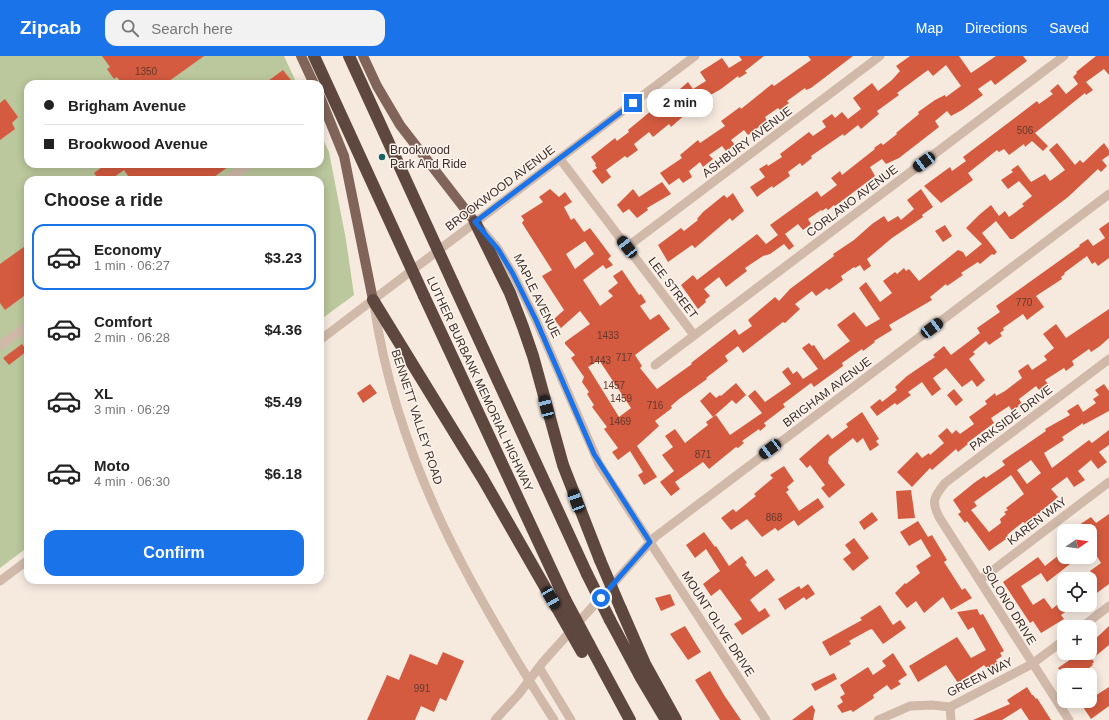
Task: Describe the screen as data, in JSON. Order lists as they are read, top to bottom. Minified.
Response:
{"streets":{"highway":["LUTHER BURBANK MEMORIAL HIGHWAY"],"main road":["MAPLE AVENUE","BENNETT VALLEY ROAD"],"street":["ASHBURY AVENUE","BROOKWOOD AVENUE","CORLANO AVENUE","LEE STREET","BRIGHAM AVENUE","PARKSIDE DRIVE","KAREN WAY","SOLONO DRIVE","MOUNT OLIVE DRIVE","GREEN WAY"]},"crossings":[["ASHBURY AVENUE","LEE STREET"],["BROOKWOOD AVENUE","LEE STREET"],["BROOKWOOD AVENUE","MAPLE AVENUE"],["BROOKWOOD AVENUE","BENNETT VALLEY ROAD"],["CORLANO AVENUE","LEE STREET"],["MAPLE AVENUE","BRIGHAM AVENUE"],["MAPLE AVENUE","MOUNT OLIVE DRIVE"],["BRIGHAM AVENUE","BENNETT VALLEY ROAD"],["BRIGHAM AVENUE","MOUNT OLIVE DRIVE"],["PARKSIDE DRIVE","SOLONO DRIVE"],["KAREN WAY","SOLONO DRIVE"],["SOLONO DRIVE","GREEN WAY"]],"places":["Brookwood Park And Ride"],"house_numbers":["1350","506","770","1433","717","1443","1457","1459","716","1469","871","868","991"],"north":"right","page":{"header":"Zipcab","search":"Search here","nav":["Map","Directions","Saved"],"banner":["Brigham Avenue","Brookwood Avenue"],"bubble":"2 min","heading":"Choose a ride","list":[{"name":"Economy","note":"1 min · 06:27","value":"$3.23"},{"name":"Comfort","note":"2 min · 06:28","value":"$4.36"},{"name":"XL","note":"3 min · 06:29","value":"$5.49"},{"name":"Moto","note":"4 min · 06:30","value":"$6.18"}],"buttons":"Confirm","map_buttons":["+","−"]}}
